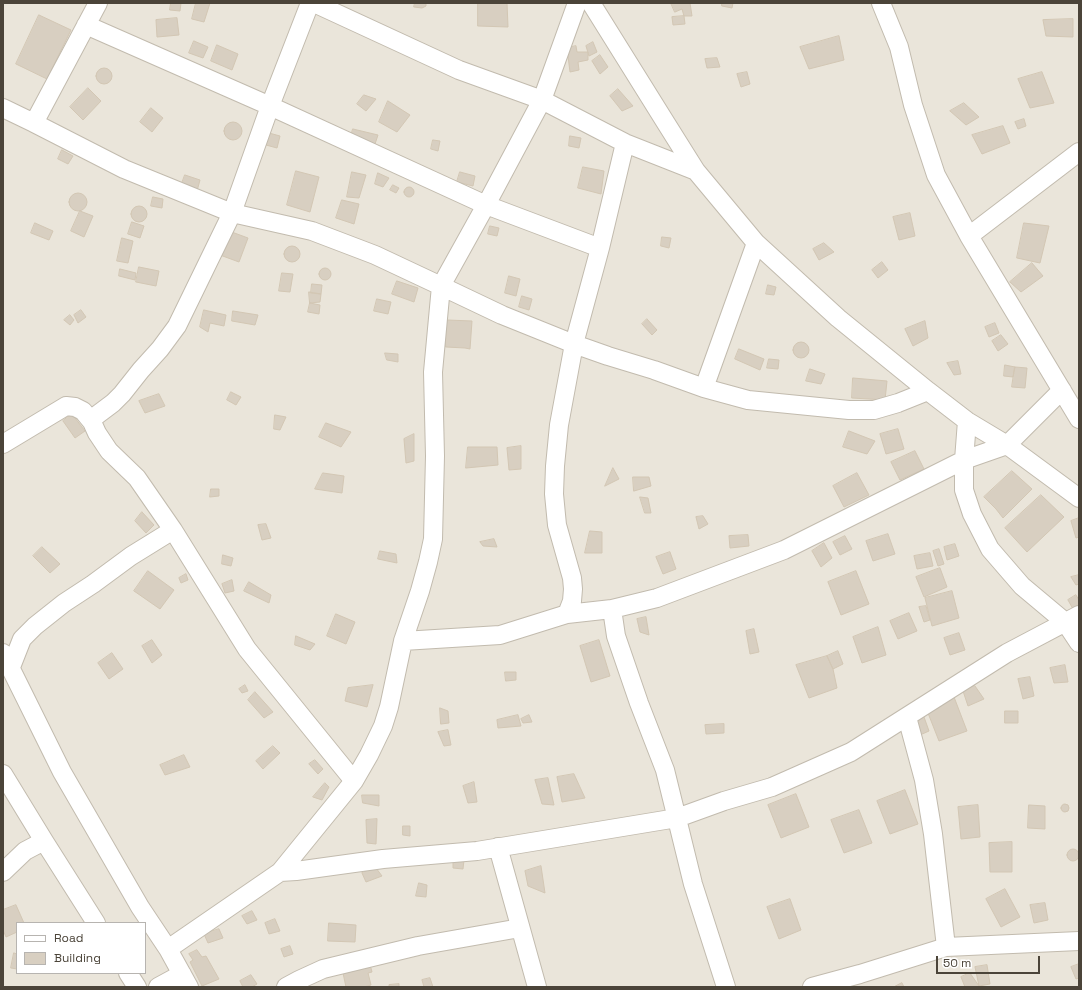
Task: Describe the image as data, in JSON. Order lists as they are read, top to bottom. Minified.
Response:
{"legend":["Road","Building"],"scale_bar":"50 m"}
